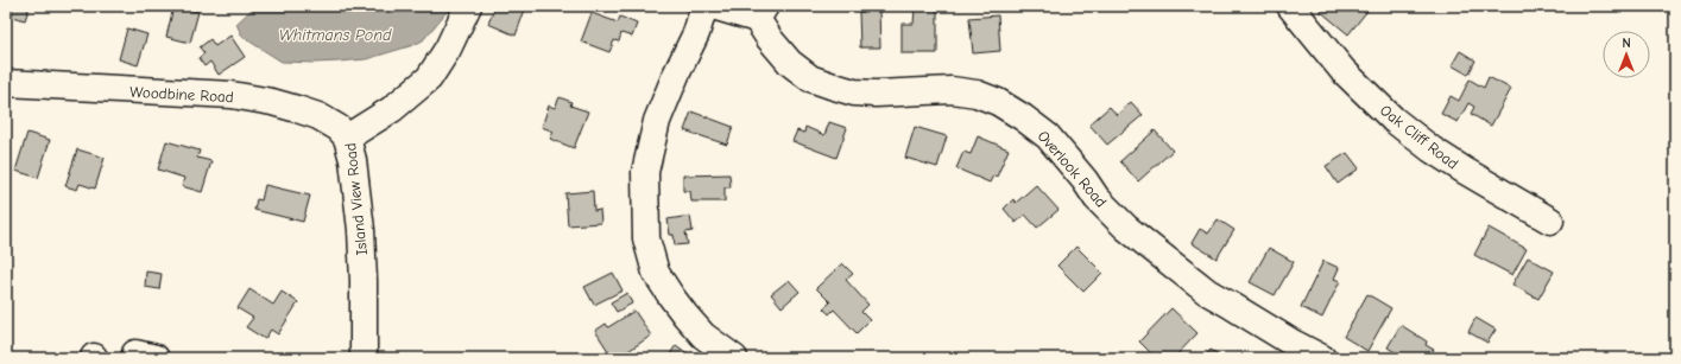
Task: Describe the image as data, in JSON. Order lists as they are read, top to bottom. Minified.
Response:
{"streets":{"street":["Woodbine Road","Oak Cliff Road","Overlook Road","Island View Road"]},"crossings":[["Woodbine Road","Island View Road"]],"water":["Whitmans Pond"],"north":"top"}
